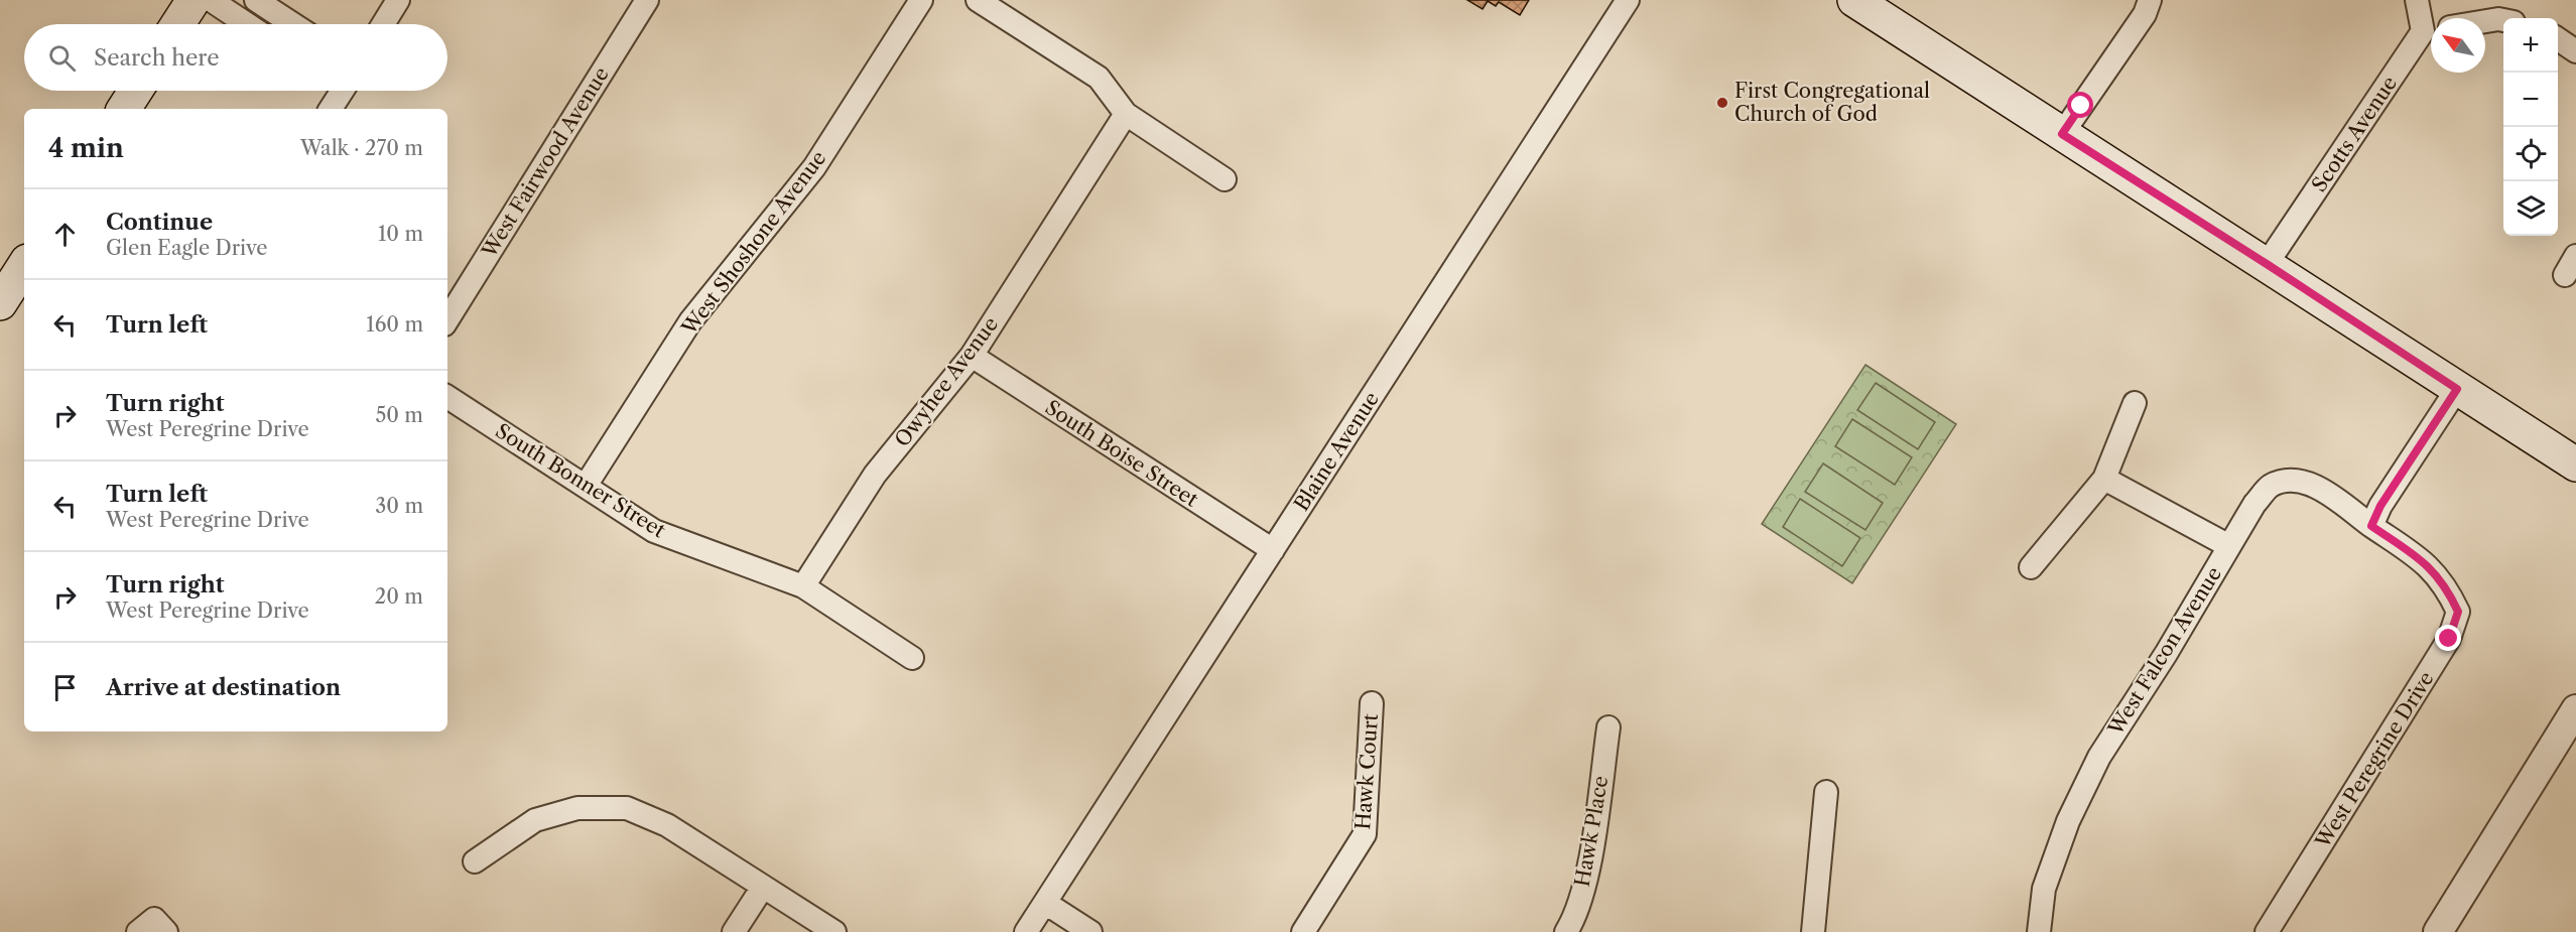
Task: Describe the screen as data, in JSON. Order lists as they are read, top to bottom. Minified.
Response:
{"streets":{"street":["Scotts Avenue","West Fairwood Avenue","West Shoshone Avenue","Owyhee Avenue","Blaine Avenue","South Boise Street","South Bonner Street","West Falcon Avenue","West Peregrine Drive","Hawk Court","Hawk Place"]},"crossings":[["West Shoshone Avenue","South Bonner Street"],["Owyhee Avenue","South Boise Street"],["Owyhee Avenue","South Bonner Street"],["Blaine Avenue","South Boise Street"],["West Falcon Avenue","West Peregrine Drive"]],"places":["First Congregational Church of God"],"north":"top left","page":{"map_buttons":["+","−"],"search":"Search here","heading":["4 min","Walk · 270 m"],"list":[["Continue","Glen Eagle Drive","10 m"],["Turn left","160 m"],["Turn right","West Peregrine Drive","50 m"],["Turn left","West Peregrine Drive","30 m"],["Turn right","West Peregrine Drive","20 m"],"Arrive at destination"]}}
